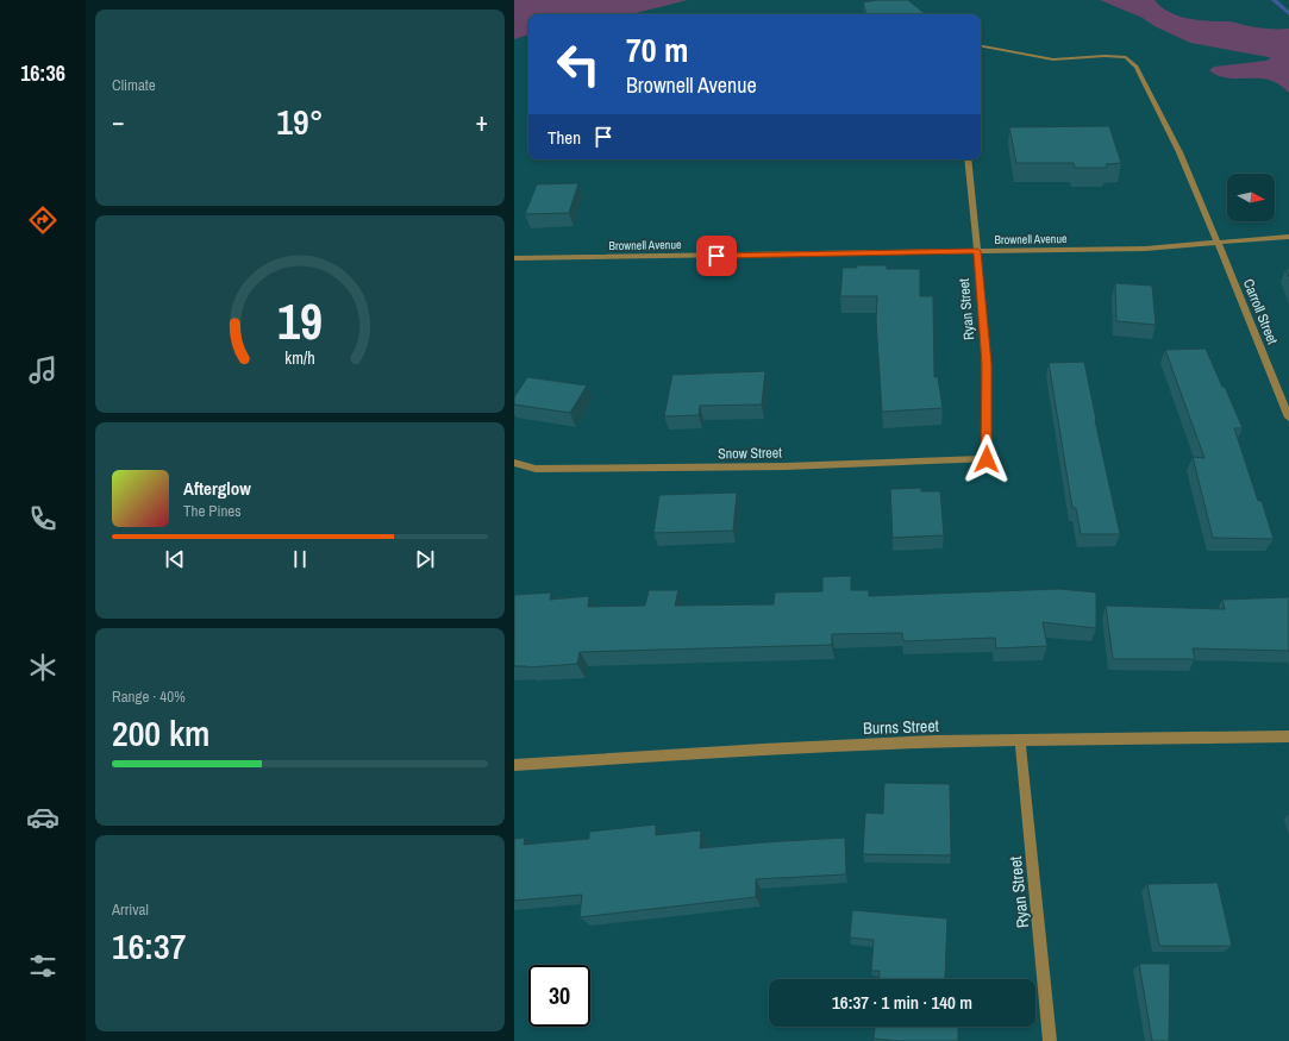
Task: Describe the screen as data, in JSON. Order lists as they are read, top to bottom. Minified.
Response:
{"streets":{"street":["Brownell Avenue","Ryan Street","Carroll Street","Snow Street","Burns Street"]},"crossings":[["Brownell Avenue","Ryan Street"],["Brownell Avenue","Carroll Street"],["Ryan Street","Snow Street"],["Ryan Street","Burns Street"]],"north":"right","page":{"tabs":"16:36","tile":["Climate",["Range · 40%","200 km"],["Arrival","16:37"]],"turn":["70 m","Brownell Avenue"],"heat":["−","19°","+"],"then":"Then","song":["Afterglow","The Pines"],"limit":"30","trip":"16:37 · 1 min · 140 m","gauge":["19","km/h"]}}
